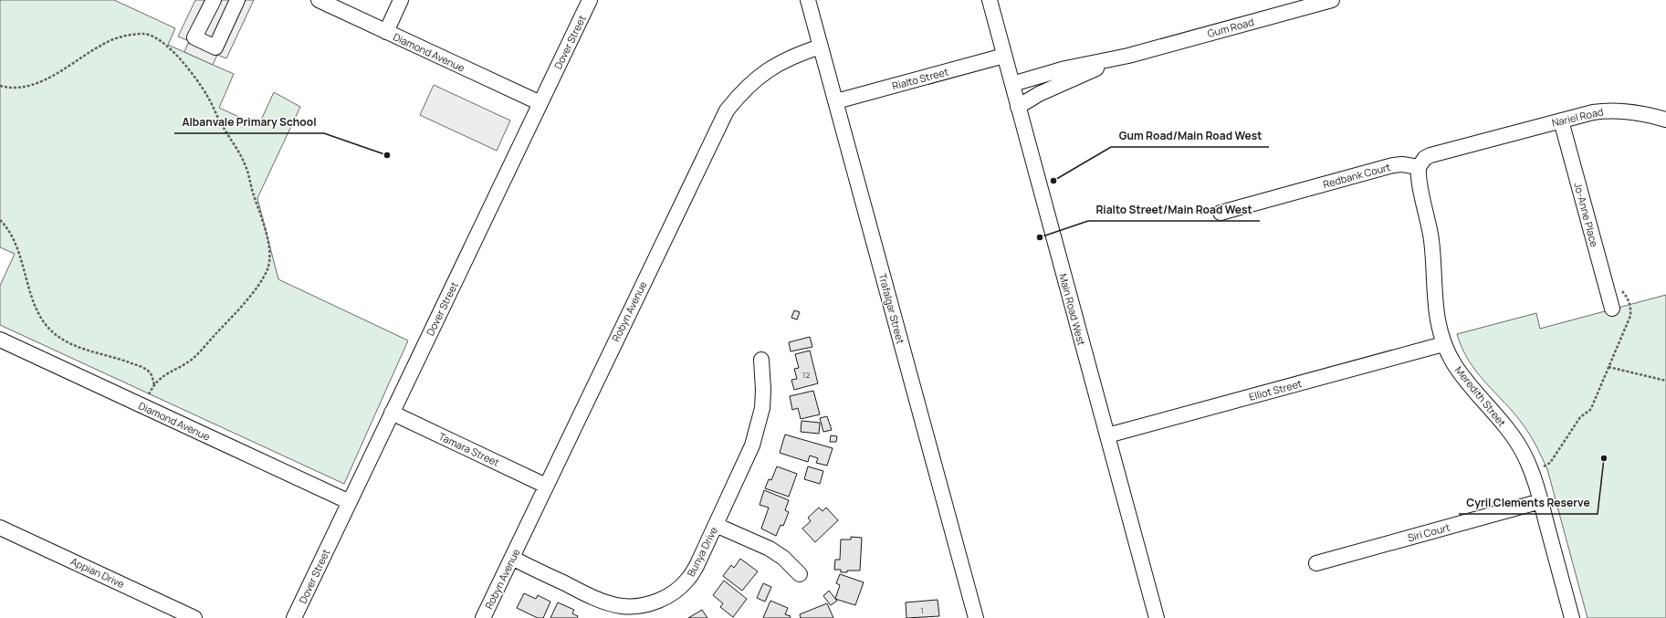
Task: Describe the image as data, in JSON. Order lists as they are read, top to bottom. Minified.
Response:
{"streets":{"street":["Gum Road","Dover Street","Diamond Avenue","Rialto Street","Nariel Road","Redbank Court","Jo-Anne Place","Trafalgar Street","Main Road West","Robyn Avenue","Elliot Street","Meredith Street","Tamara Street","Siri Court","Bunya Drive","Appian Drive"]},"crossings":[["Gum Road","Main Road West"],["Dover Street","Diamond Avenue"],["Dover Street","Tamara Street"],["Rialto Street","Trafalgar Street"],["Rialto Street","Main Road West"],["Nariel Road","Redbank Court"],["Nariel Road","Jo-Anne Place"],["Nariel Road","Meredith Street"],["Redbank Court","Meredith Street"],["Trafalgar Street","Robyn Avenue"],["Main Road West","Elliot Street"],["Robyn Avenue","Tamara Street"],["Robyn Avenue","Bunya Drive"],["Elliot Street","Meredith Street"],["Meredith Street","Siri Court"]],"places":["Albanvale Primary School","Gum Road/Main Road West","Rialto Street/Main Road West","Cyril Clements Reserve"],"house_numbers":["12","1"]}
